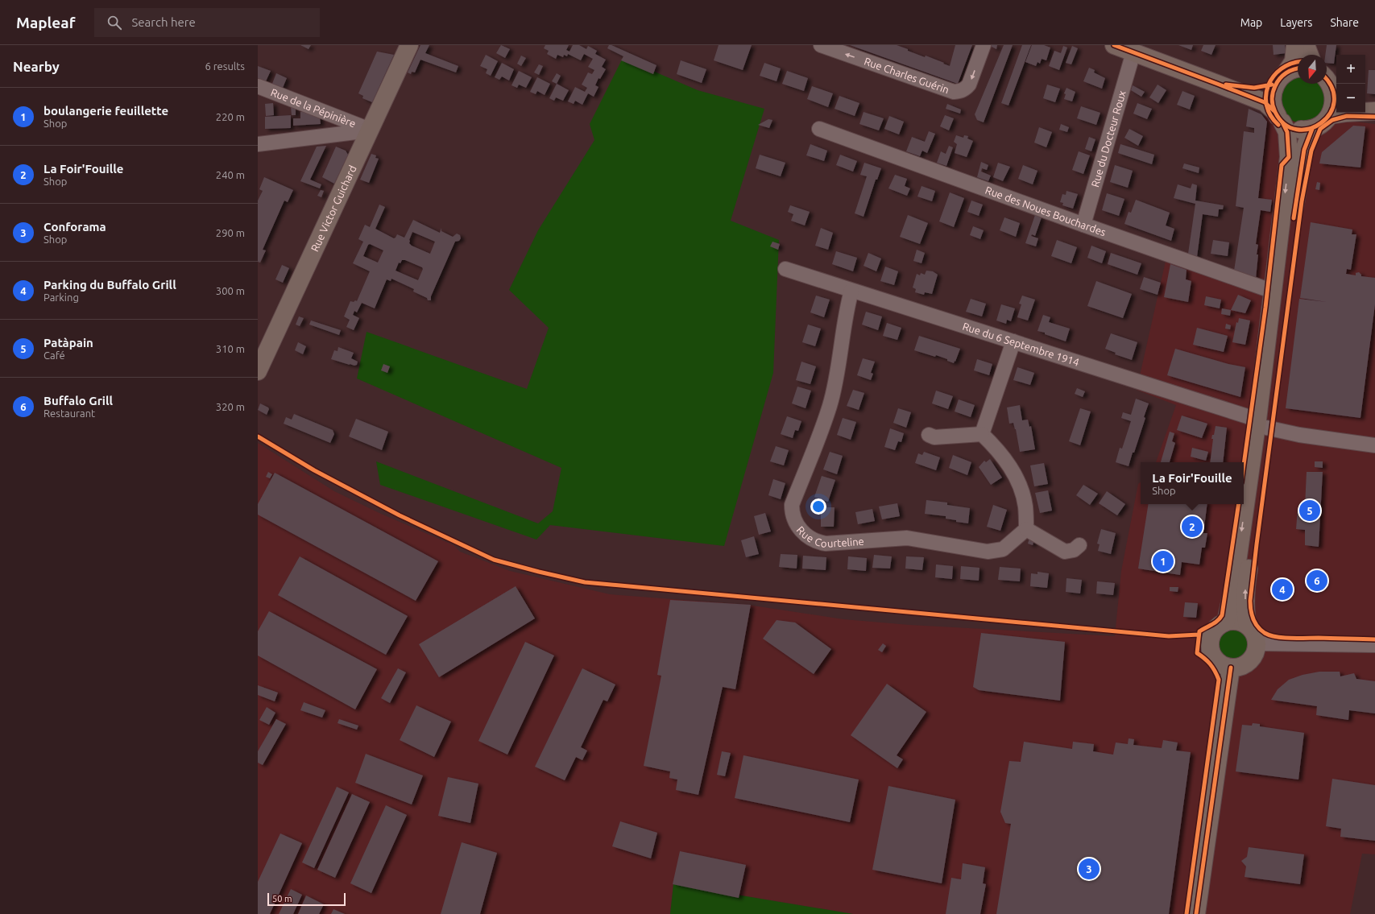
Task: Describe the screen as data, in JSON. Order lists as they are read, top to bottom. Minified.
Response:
{"streets":{"main road":["Rue Victor Guichard"],"street":["Rue Charles Guérin","Rue de la Pépinière","Rue du Docteur Roux","Rue des Noues Bouchardes","Rue du 6 Septembre 1914","Rue Courteline"]},"crossings":[["Rue de la Pépinière","Rue Victor Guichard"],["Rue du Docteur Roux","Rue des Noues Bouchardes"],["Rue du 6 Septembre 1914","Rue Courteline"]],"one_way":["Rue Charles Guérin"],"scale_bar":"50 m","north":"bottom","page":{"header":"Mapleaf","search":"Search here","nav":["Map","Layers","Share"],"heading":["Nearby","6 results"],"map_buttons":["+","−"],"list":[{"mark":"1","name":"boulangerie feuillette","note":"Shop","value":"220 m"},{"mark":"2","name":"La Foir'Fouille","note":"Shop","value":"240 m"},{"mark":"3","name":"Conforama","note":"Shop","value":"290 m"},{"mark":"4","name":"Parking du Buffalo Grill","note":"Parking","value":"300 m"},{"mark":"5","name":"Patàpain","note":"Café","value":"310 m"},{"mark":"6","name":"Buffalo Grill","note":"Restaurant","value":"320 m"}],"popup":["La Foir'Fouille","Shop"],"pins":["5","2","1","6","4","3"],"scale":"50 m"}}
